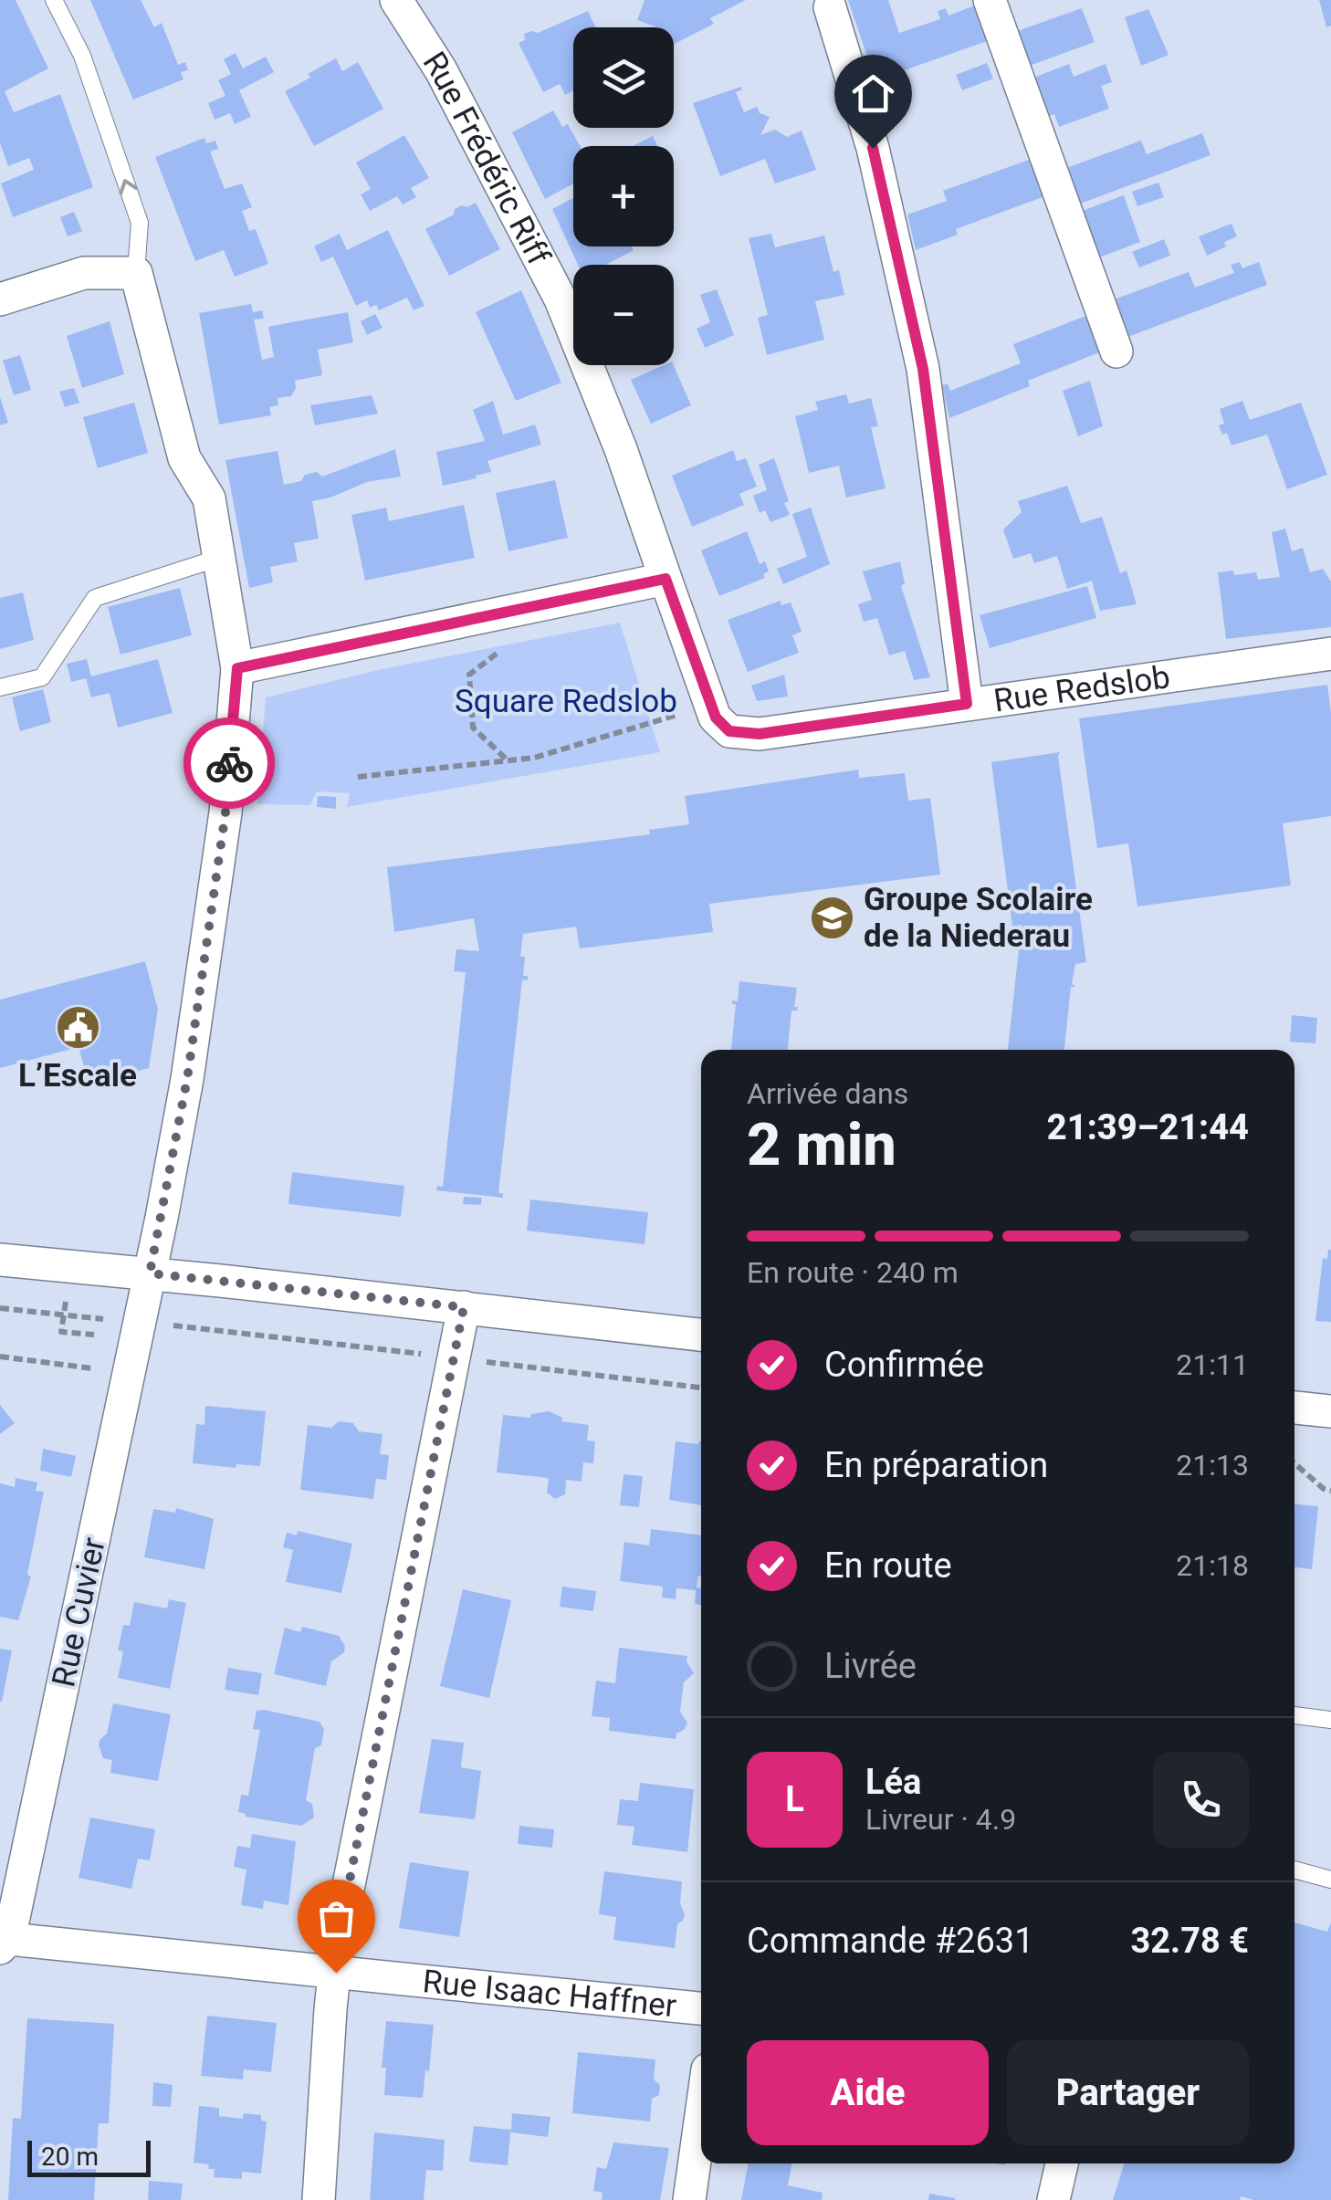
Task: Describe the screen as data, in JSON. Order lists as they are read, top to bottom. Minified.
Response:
{"streets":{"street":["Rue Frédéric Riff","Rue Redslob","Rue Cuvier","Rue Isaac Haffner"]},"crossings":[["Rue Frédéric Riff","Rue Redslob"],["Rue Cuvier","Rue Isaac Haffner"]],"parks":["Square Redslob"],"places":{"school or university":["Groupe Scolaire de la Niederau"],"public building":["L’Escale"]},"scale_bar":"20 m","page":{"map_buttons":["+","−"],"heading":["2 min","Arrivée dans","21:39–21:44"],"panel":["Léa","Livreur · 4.9","Commande #2631","32.78 €"],"bar":"En route · 240 m","list":[["Confirmée","21:11"],["En préparation","21:13"],["En route","21:18"],"Livrée"],"round":"L","buttons":["Aide","Partager"],"scale":"20 m"}}
